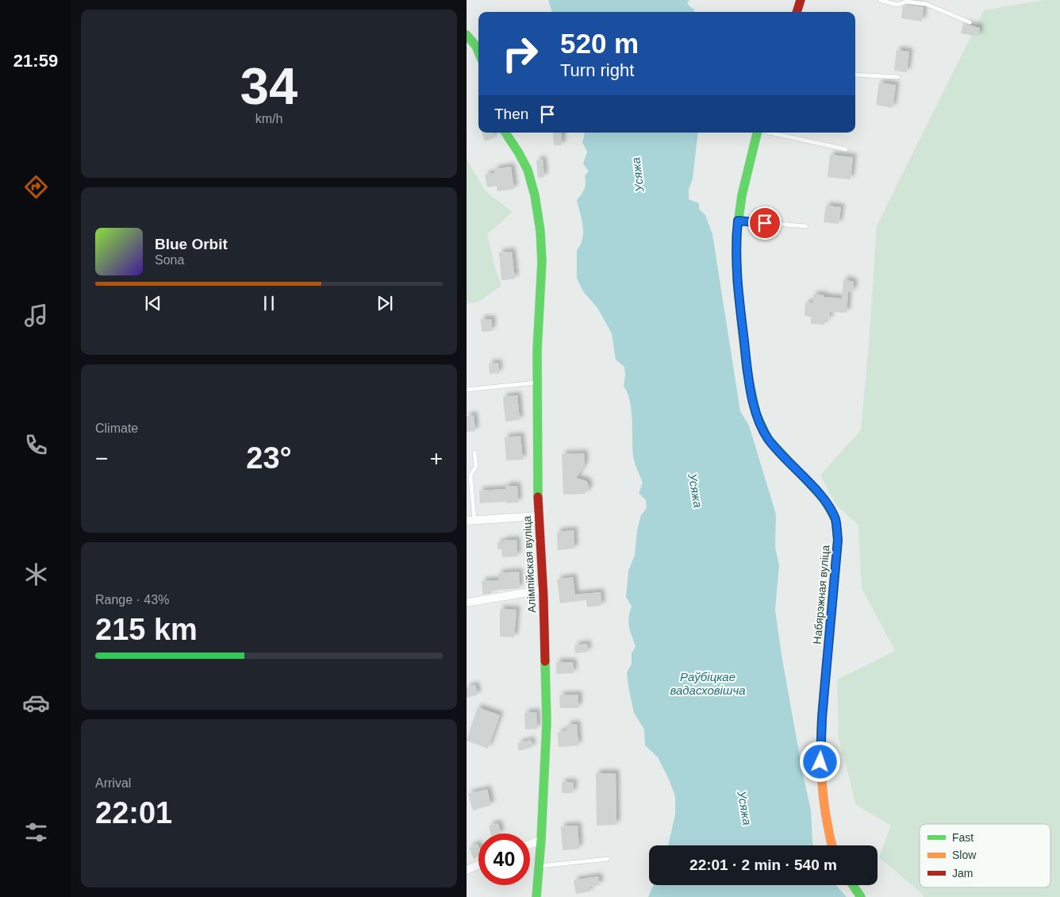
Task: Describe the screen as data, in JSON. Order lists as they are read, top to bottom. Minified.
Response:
{"streets":{"street":["Алімпійская вуліца","Набярэжная вуліца"]},"water":["Усяжа","Раўбіцкае вадасховішча"],"legend":["Fast","Slow","Jam"],"page":{"tabs":"21:59","tile":[["34","km/h"],"Climate",["Range · 43%","215 km"],["Arrival","22:01"]],"turn":["520 m","Turn right"],"then":"Then","song":["Blue Orbit","Sona"],"heat":["−","23°","+"],"limit":"40","trip":"22:01 · 2 min · 540 m"}}
